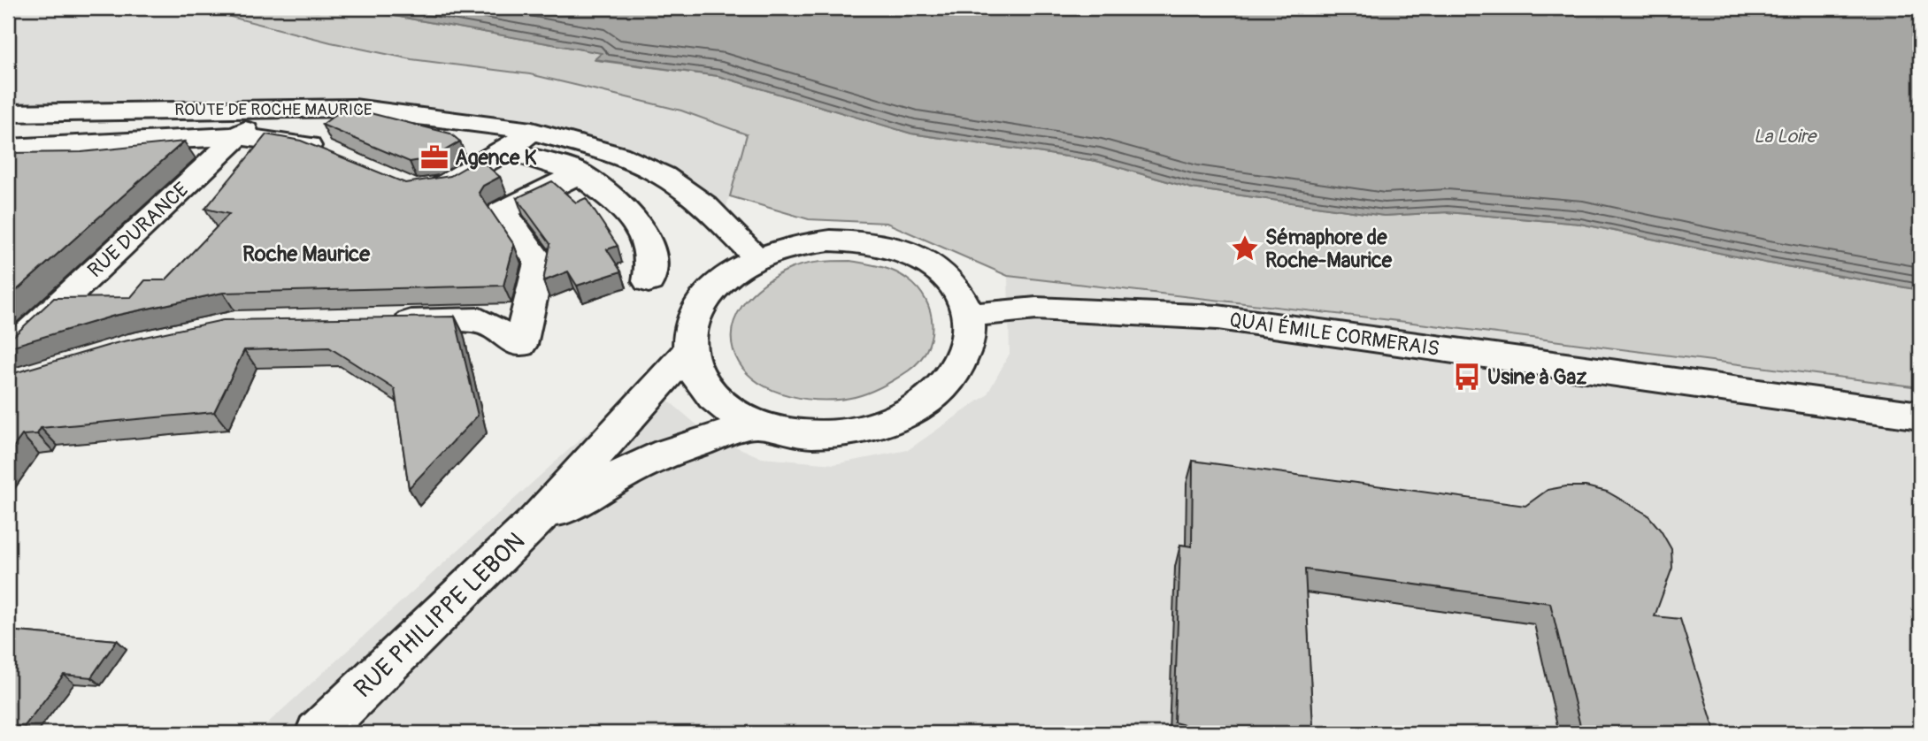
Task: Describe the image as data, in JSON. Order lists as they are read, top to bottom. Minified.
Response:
{"streets":{"street":["ROUTE DE ROCHE MAURICE","RUE DURANCE","QUAI ÉMILE CORMERAIS","RUE PHILIPPE LEBON"]},"crossings":[["ROUTE DE ROCHE MAURICE","RUE DURANCE"]],"districts":["Roche Maurice"],"water":["La Loire"],"places":{"office":["Agence K"],"place":["Sémaphore de Roche-Maurice"],"bus stop":["Usine à Gaz"]}}
